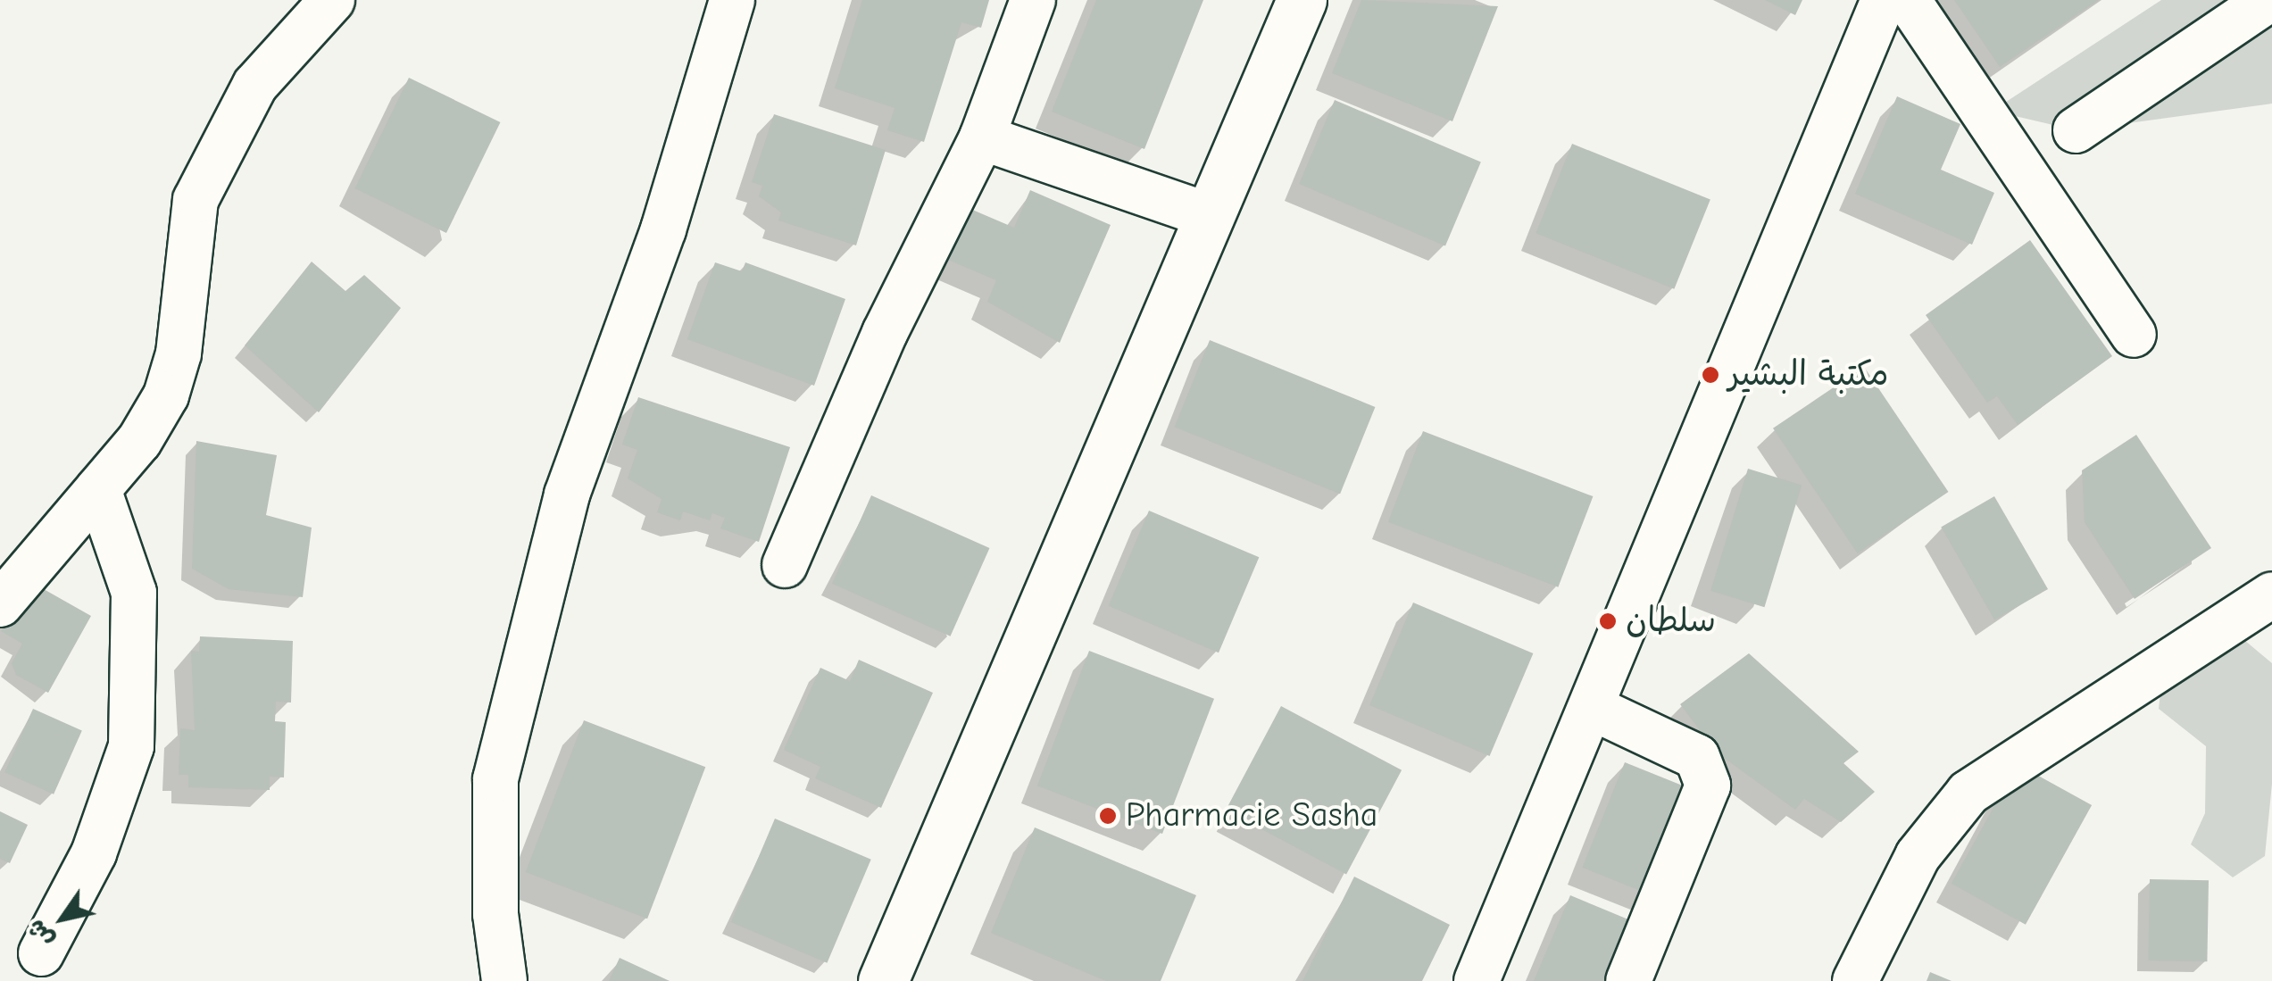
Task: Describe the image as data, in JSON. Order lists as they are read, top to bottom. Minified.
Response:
{"places":["مكتبة البشير","سلطان","Pharmacie Sasha"],"north":"bottom left"}
